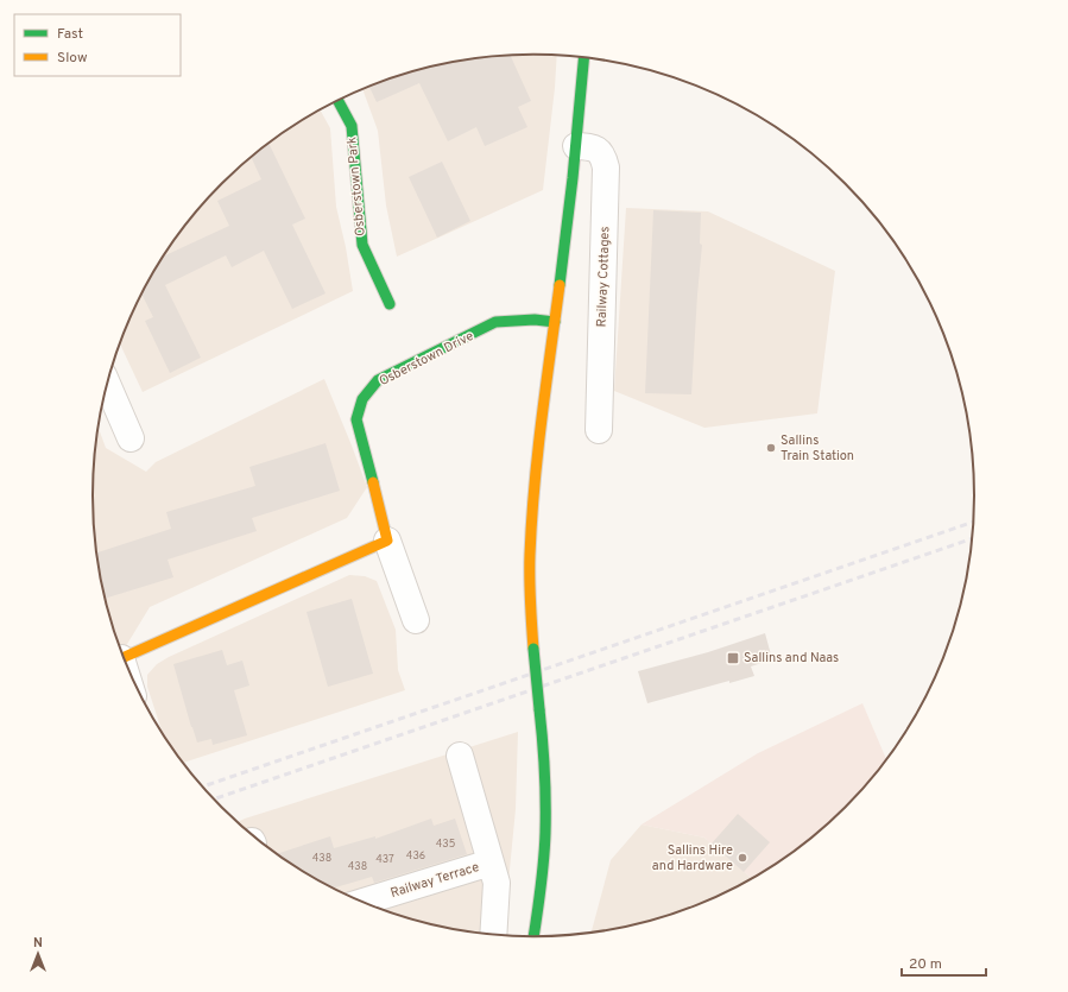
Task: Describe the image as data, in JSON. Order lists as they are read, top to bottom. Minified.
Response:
{"streets":{"street":["Osberstown Park","Railway Cottages","Osberstown Drive","Railway Terrace"]},"places":{"other":["Sallins Train Station","Sallins Hire and Hardware"],"transit":["Sallins and Naas"]},"house_numbers":["435","436","438","437","438"],"legend":["Fast","Slow"],"scale_bar":"20 m","north":"top"}
